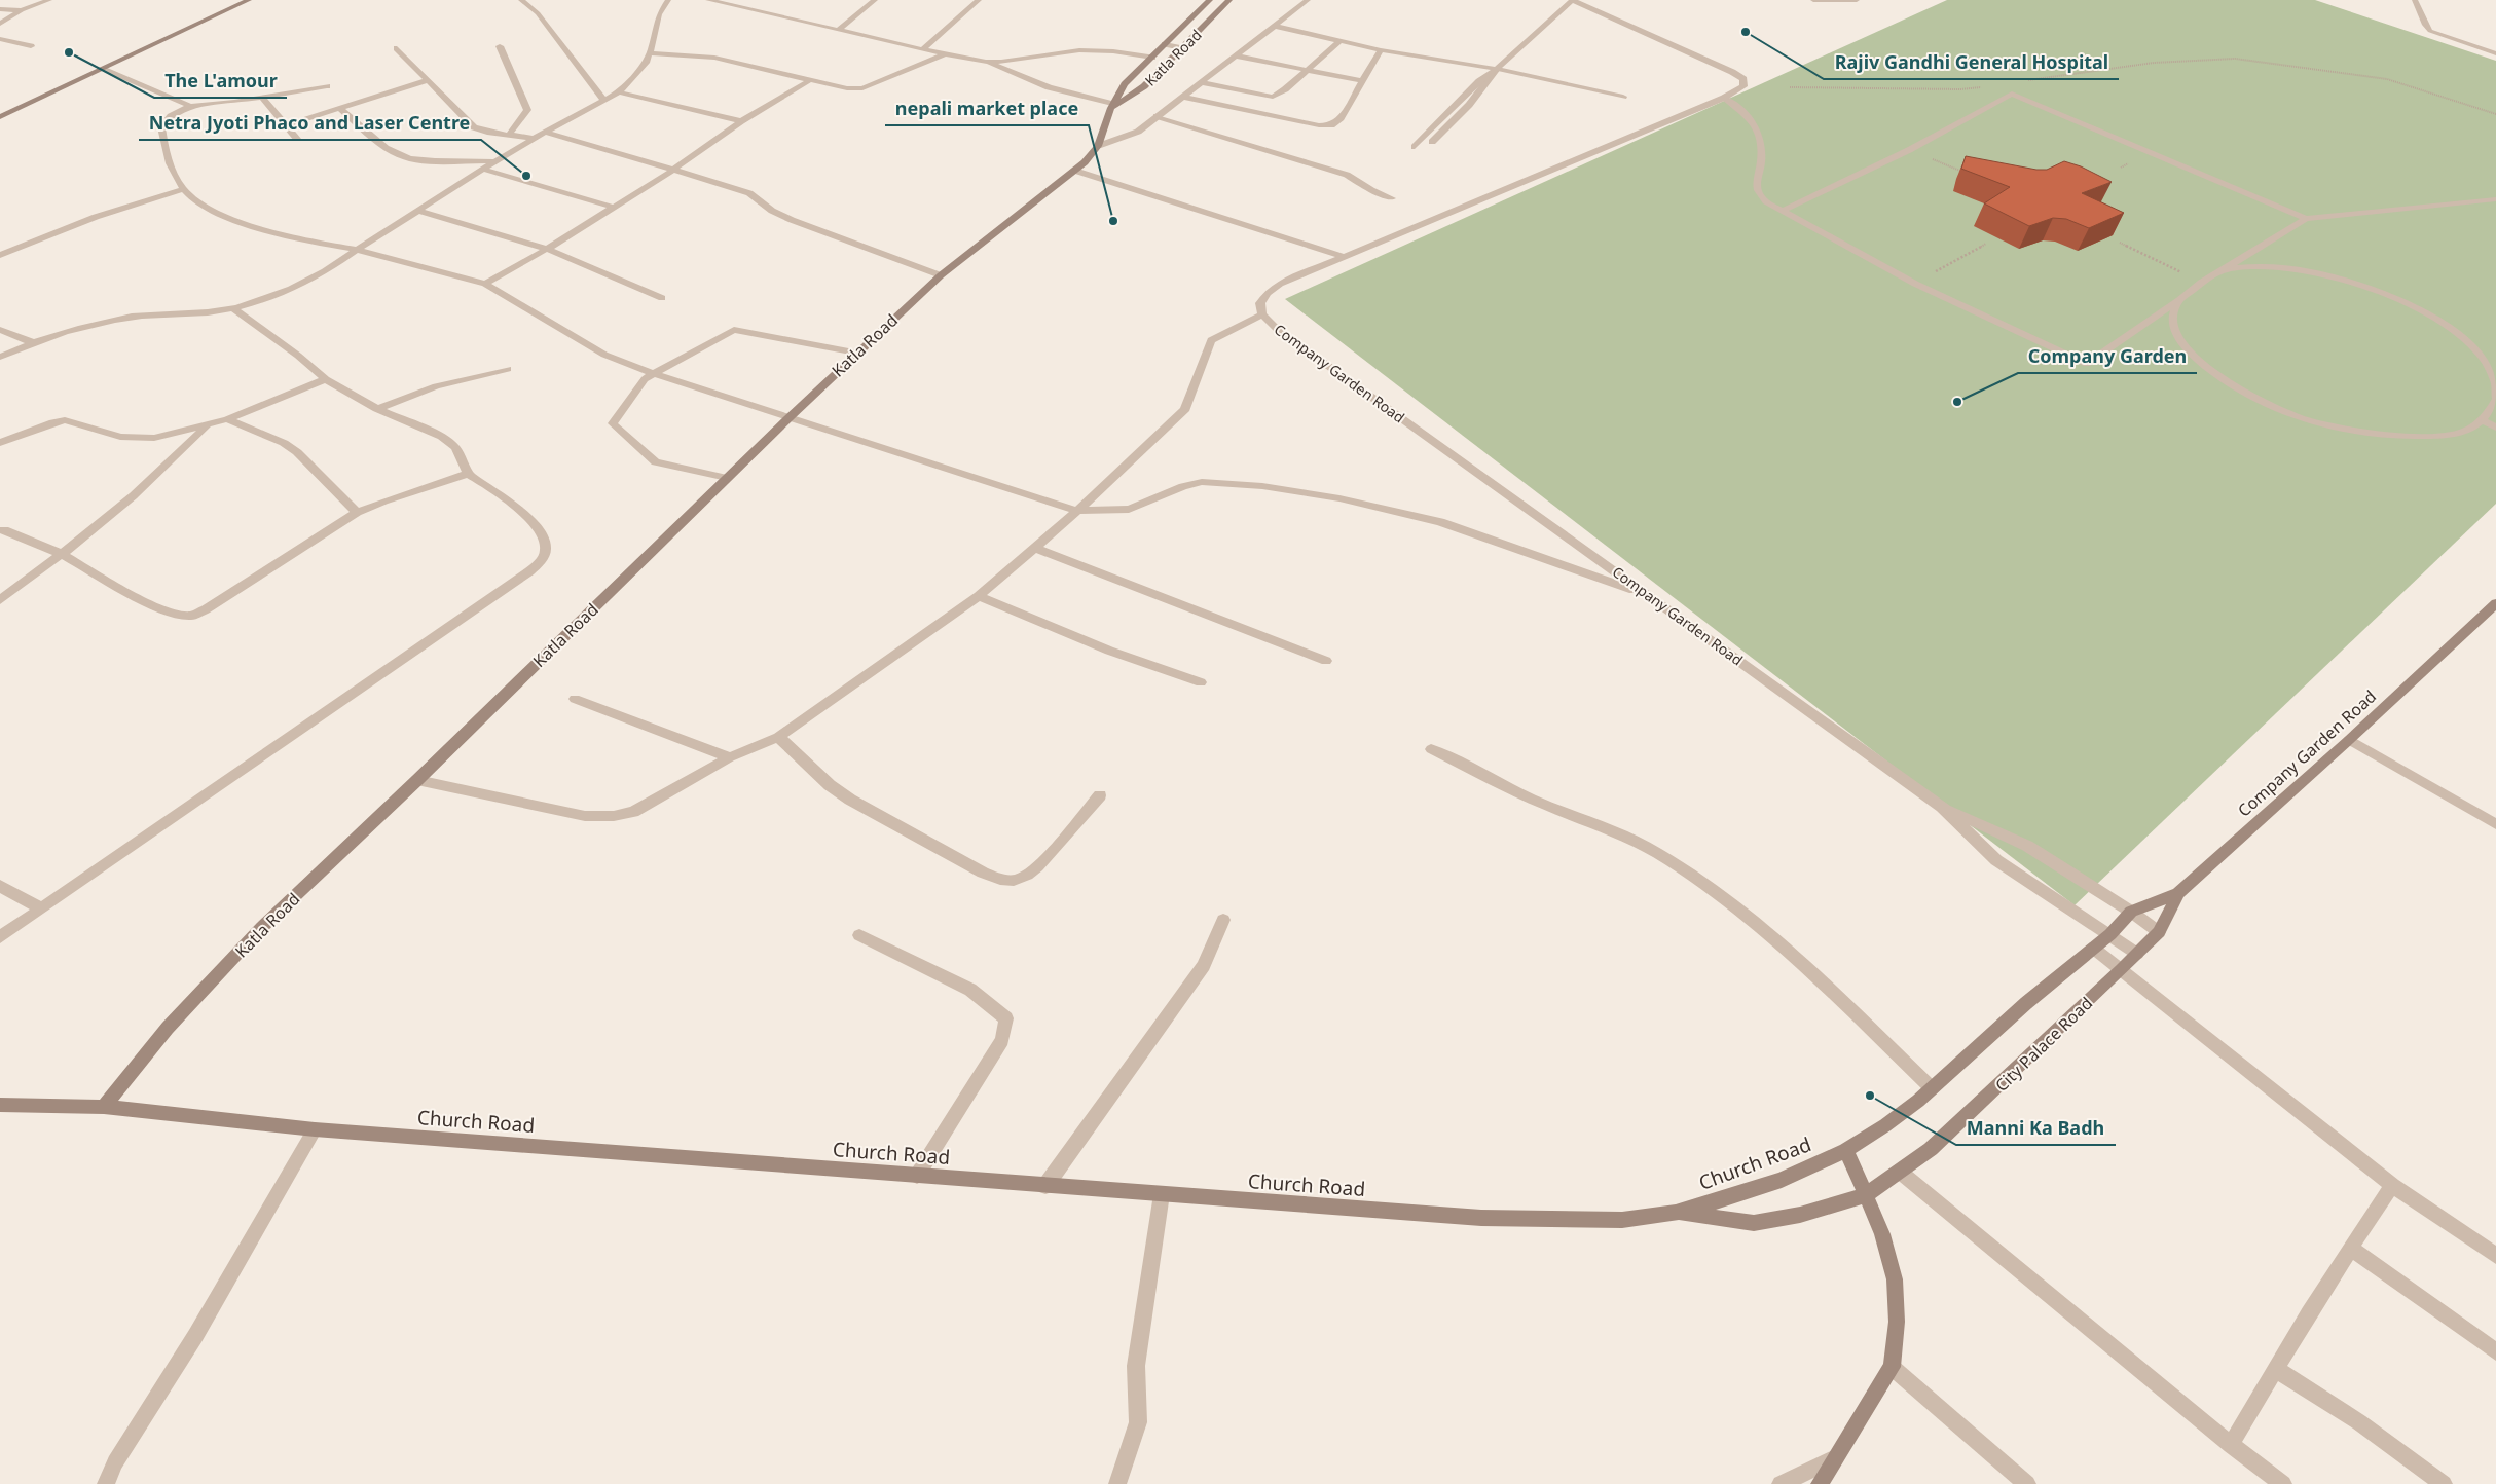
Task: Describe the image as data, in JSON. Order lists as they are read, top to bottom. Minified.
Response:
{"streets":{"main road":["Katla Road","Company Garden Road","City Palace Road","Church Road"]},"crossings":[["Katla Road","Church Road"],["Company Garden Road","City Palace Road"],["City Palace Road","Church Road"]],"places":["Rajiv Gandhi General Hospital","The L'amour","Netra Jyoti Phaco and Laser Centre","nepali market place","Company Garden","Manni Ka Badh"]}
